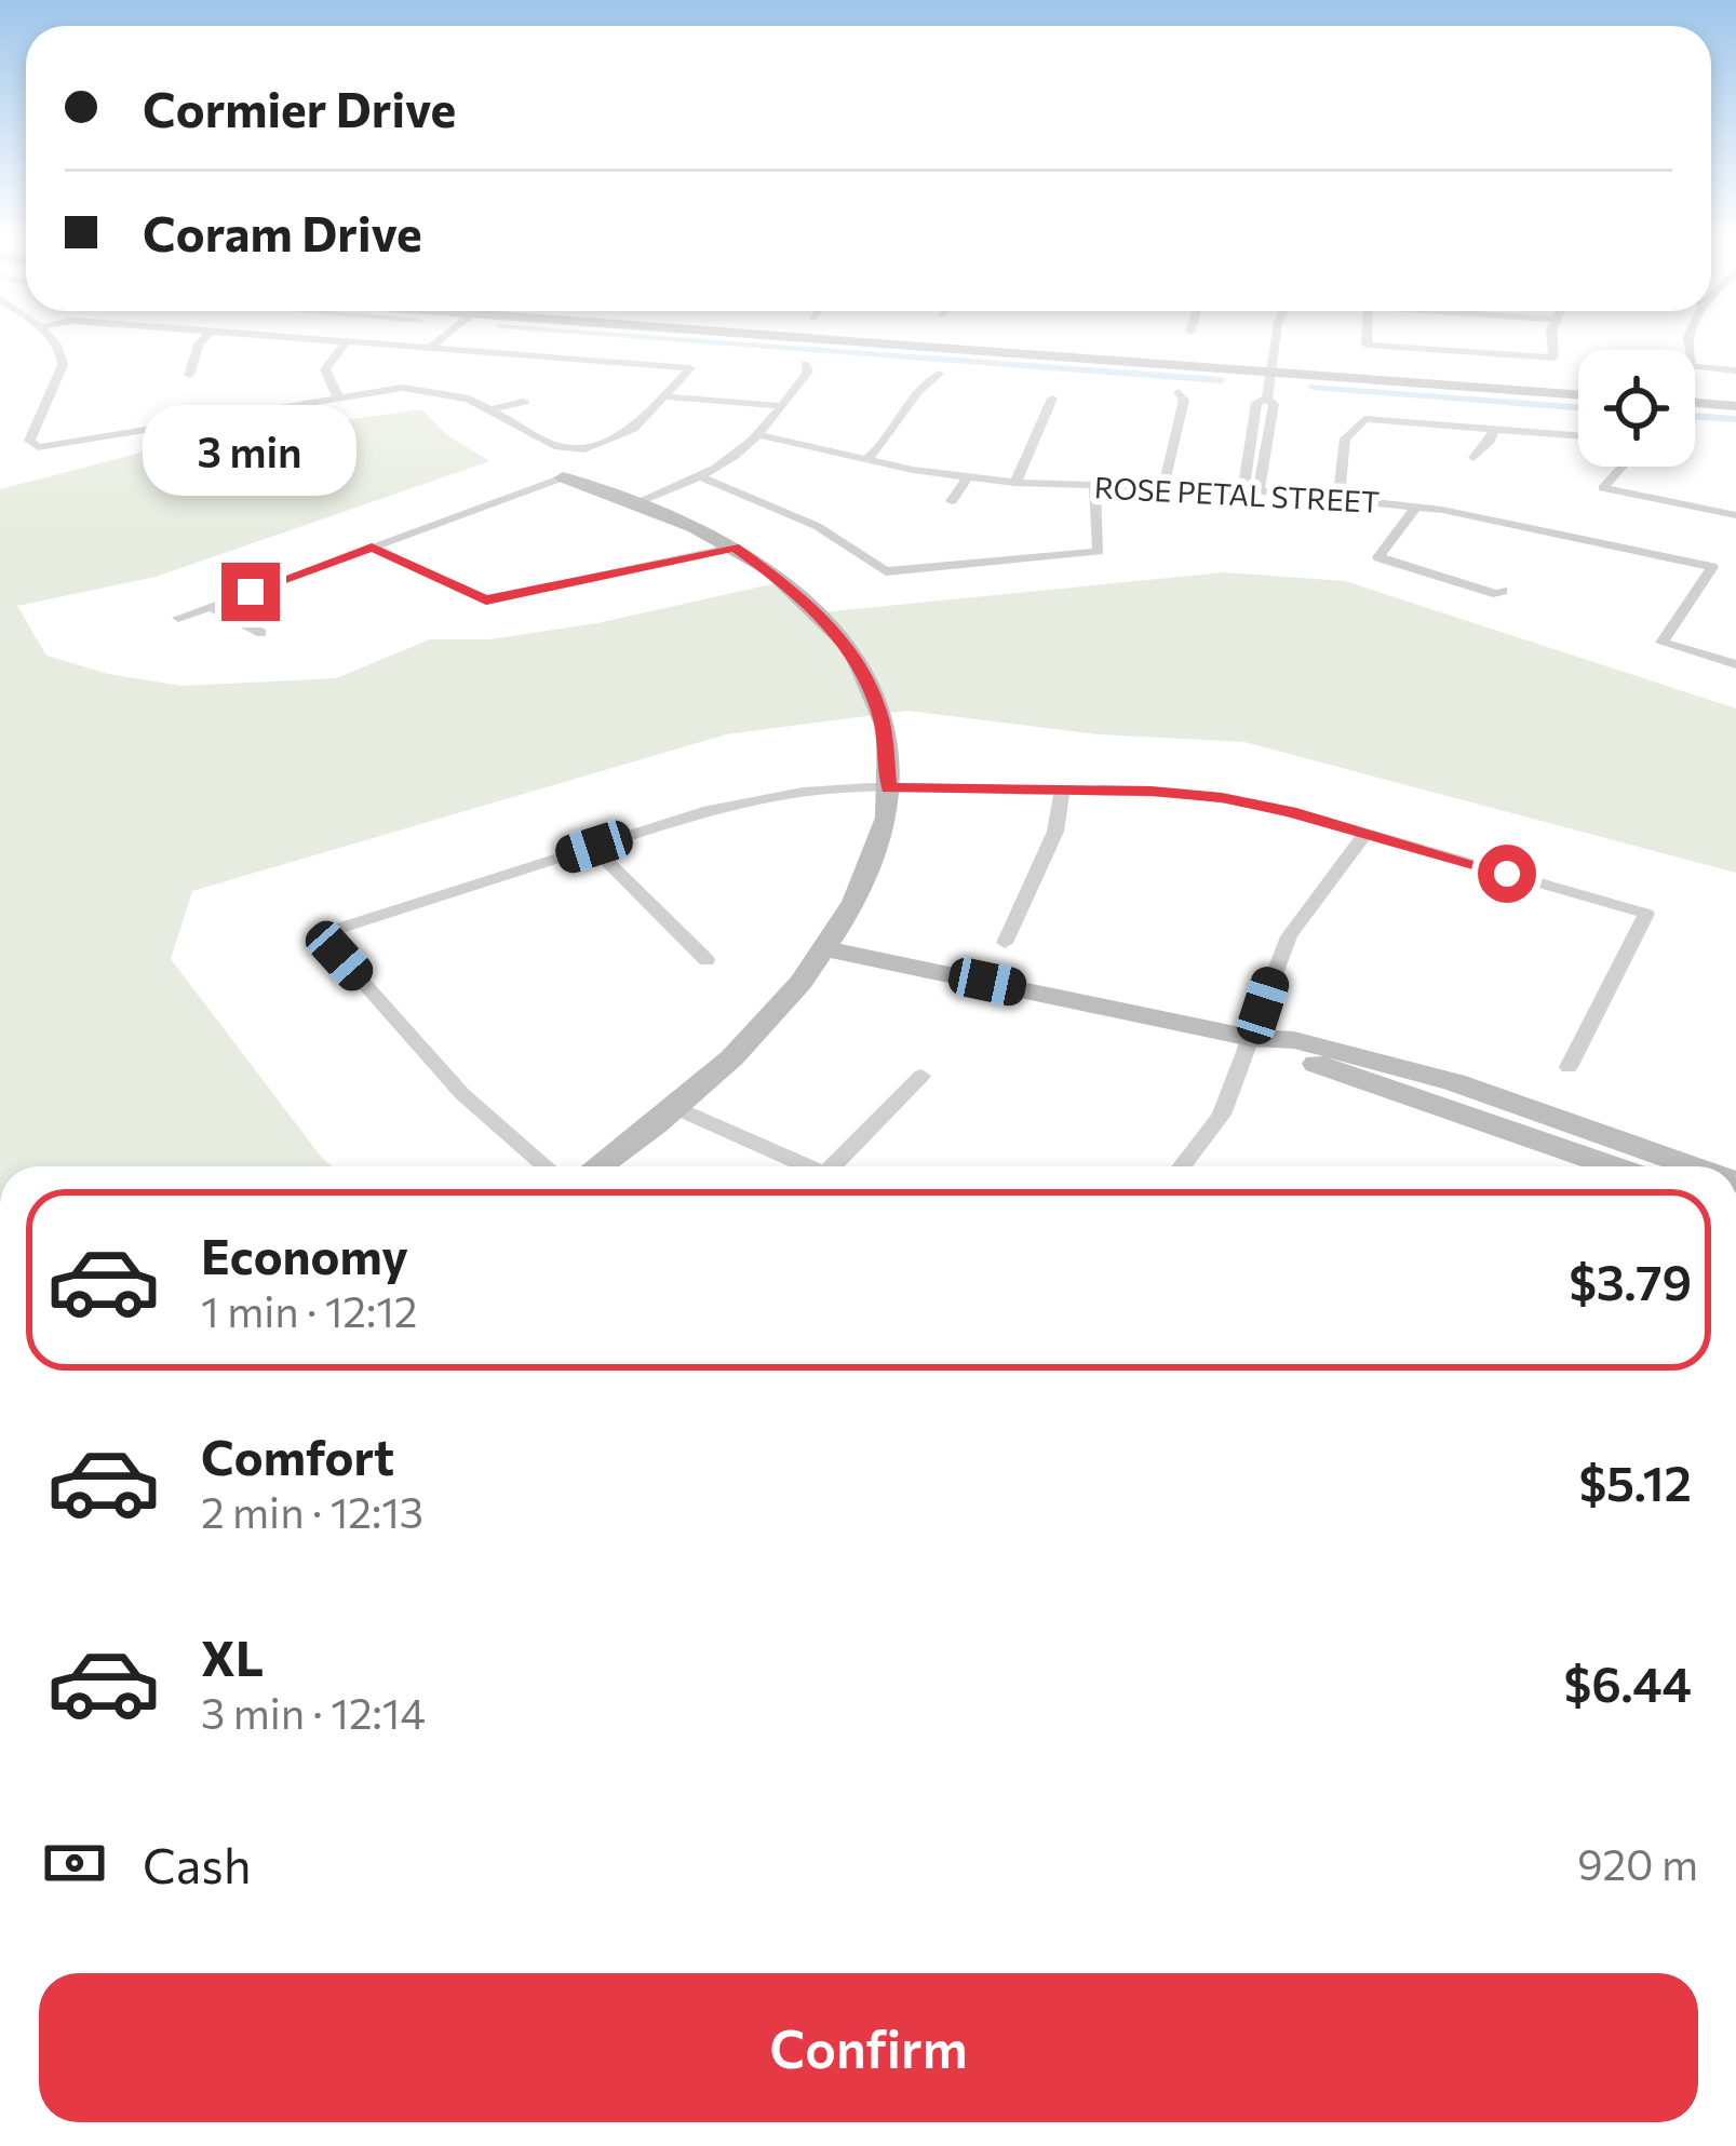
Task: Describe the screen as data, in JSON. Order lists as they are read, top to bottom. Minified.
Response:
{"streets":{"street":["ROSE PETAL STREET"]},"page":{"banner":["Cormier Drive","Coram Drive"],"bubble":"3 min","list":[{"name":"Economy","note":"1 min · 12:12","value":"$3.79"},{"name":"Comfort","note":"2 min · 12:13","value":"$5.12"},{"name":"XL","note":"3 min · 12:14","value":"$6.44"}],"pay":["Cash","920 m"],"buttons":"Confirm"}}
